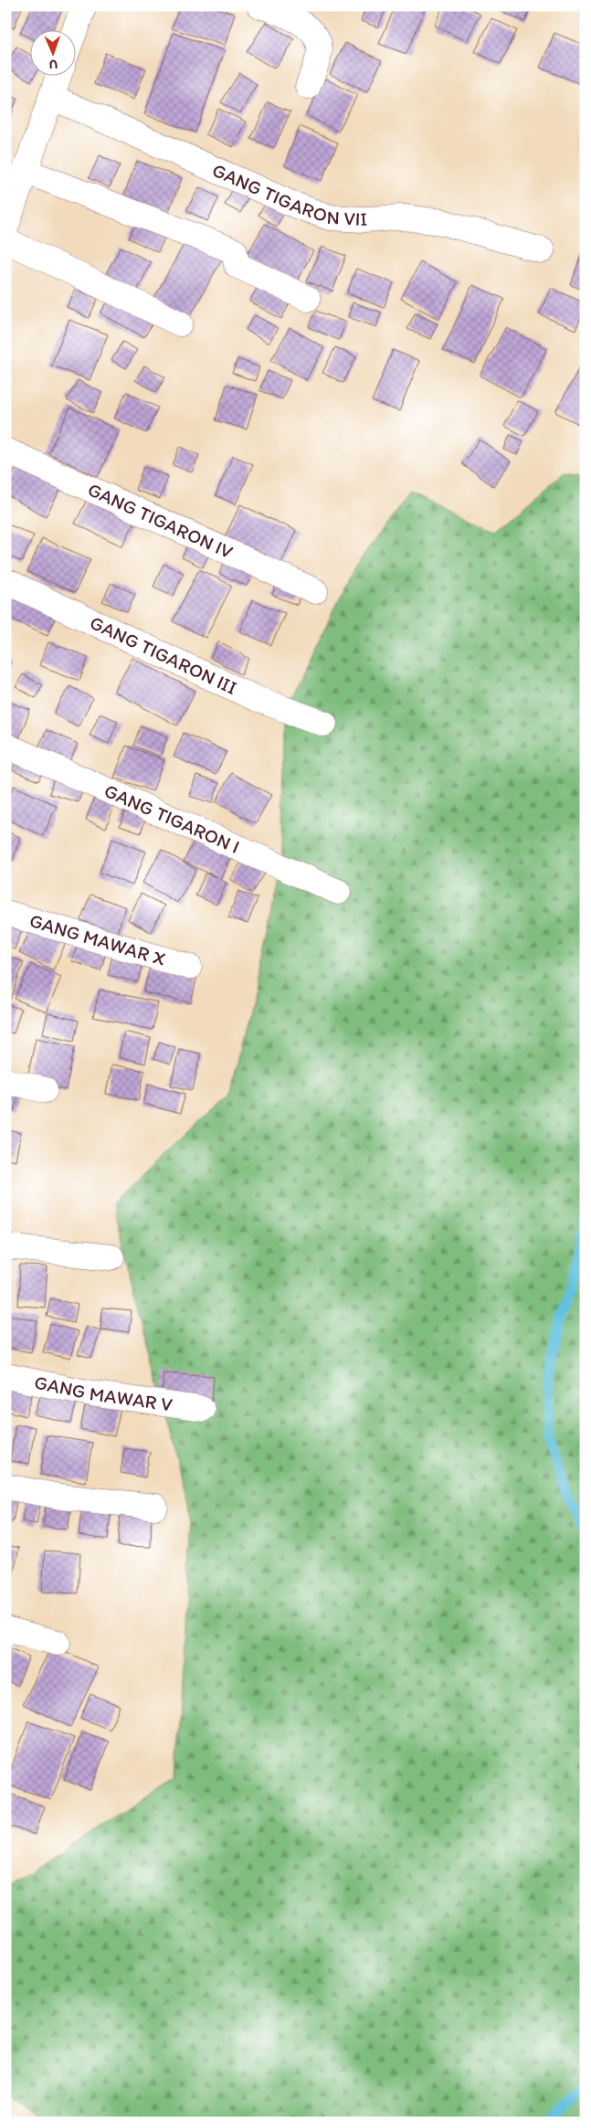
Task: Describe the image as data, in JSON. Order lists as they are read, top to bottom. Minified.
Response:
{"streets":{"street":["GANG TIGARON VII","GANG TIGARON IV","GANG TIGARON III","GANG TIGARON I","GANG MAWAR X","GANG MAWAR V"]},"north":"bottom"}
